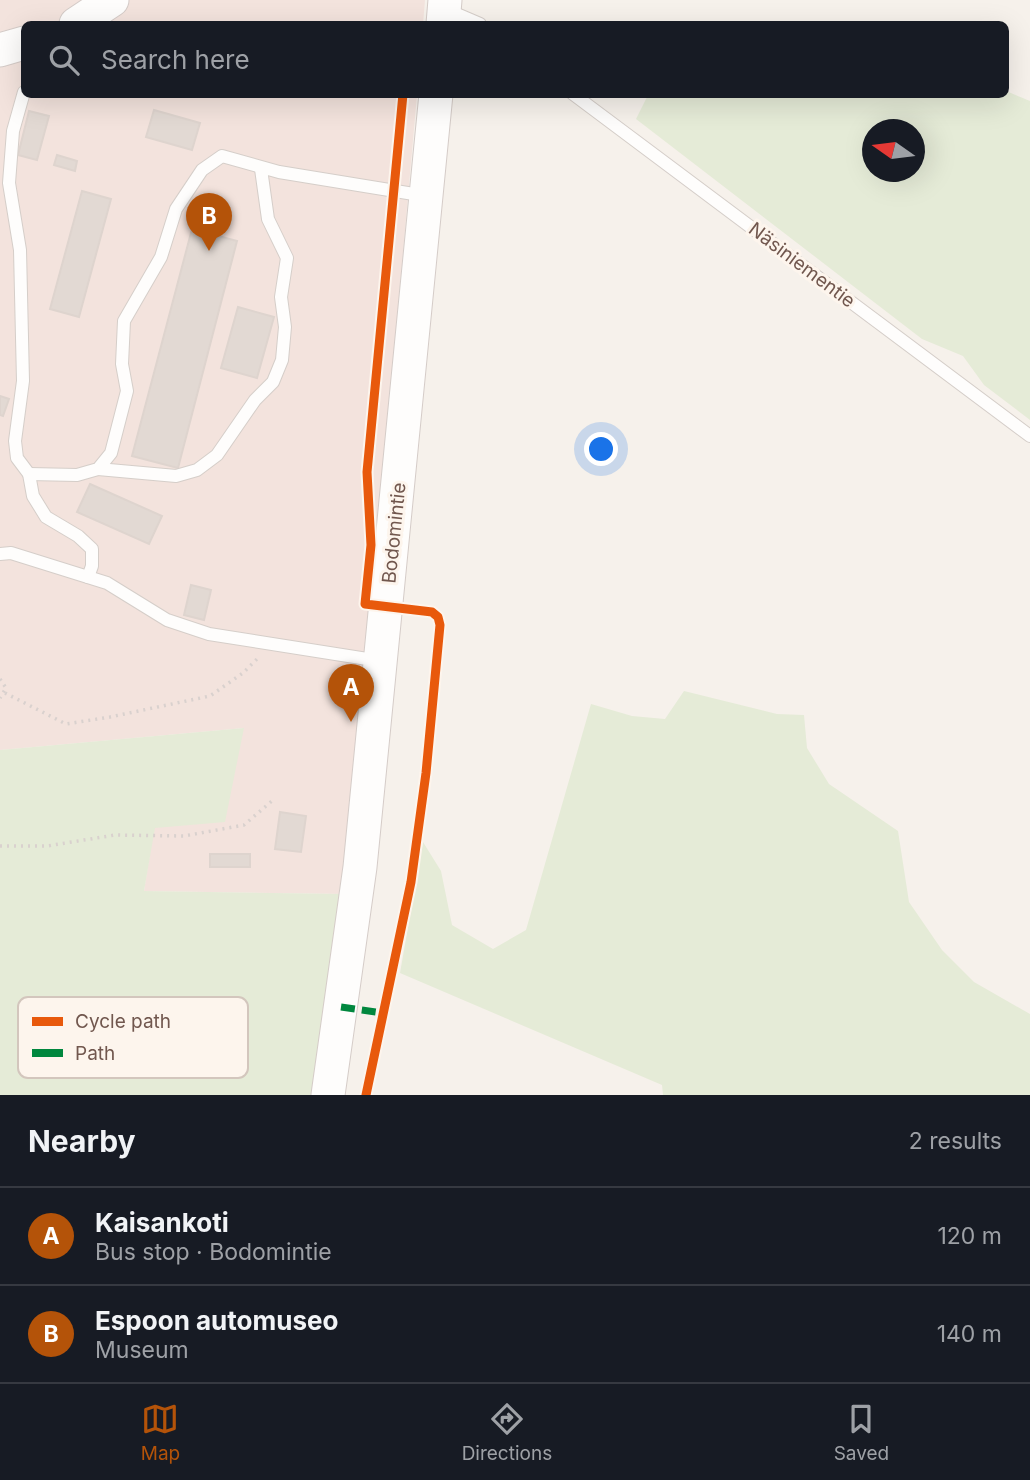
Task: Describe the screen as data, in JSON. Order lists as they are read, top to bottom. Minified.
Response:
{"streets":{"main road":["Bodomintie"],"lane":["Näsiniementie"]},"legend":["Cycle path","Path"],"north":"left","page":{"search":"Search here","pins":["B","A"],"heading":["Nearby","2 results"],"list":[{"mark":"A","name":"Kaisankoti","note":"Bus stop · Bodomintie","value":"120 m"},{"mark":"B","name":"Espoon automuseo","note":"Museum","value":"140 m"}],"nav":["Map","Directions","Saved"]}}
